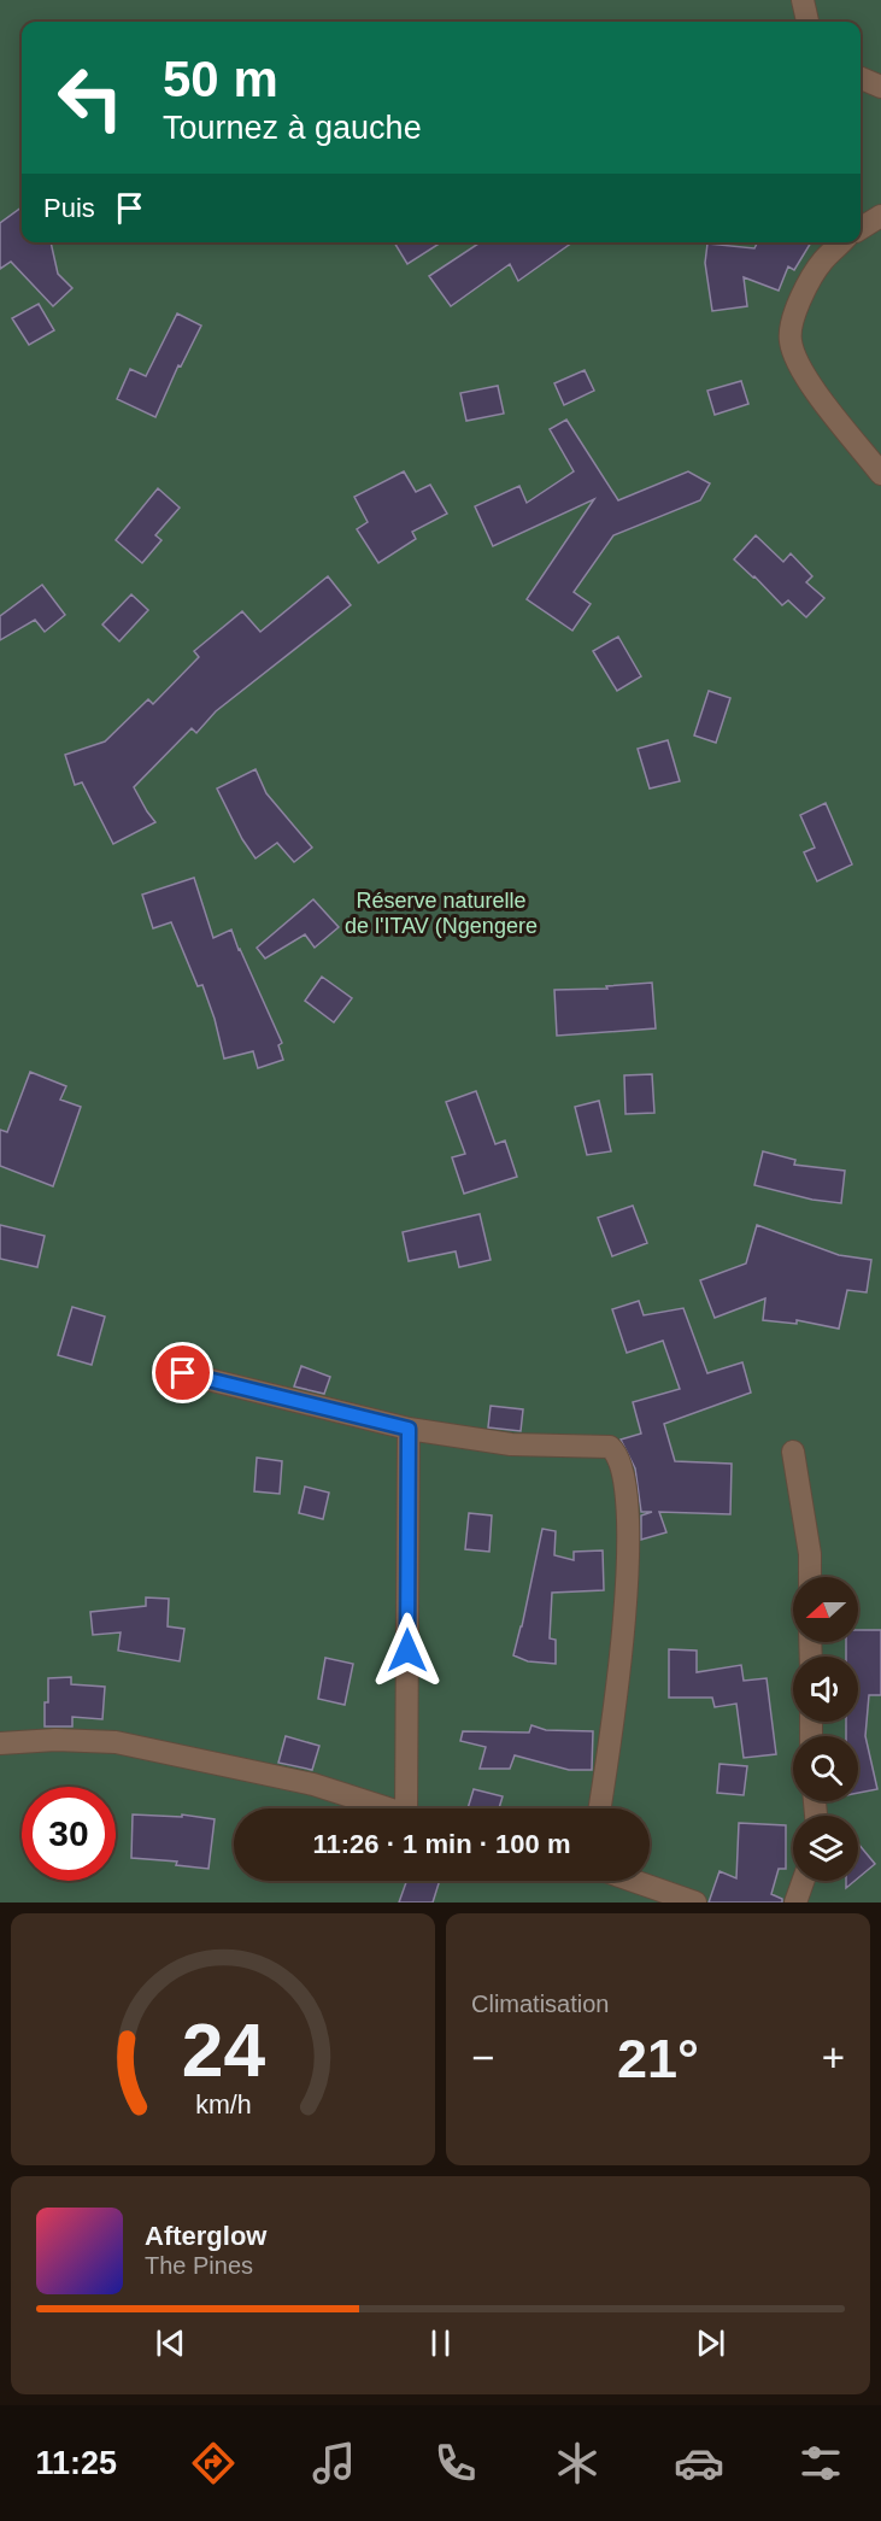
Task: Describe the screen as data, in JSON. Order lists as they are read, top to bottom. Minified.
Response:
{"parks":["Réserve naturelle de l'ITAV (Ngengere"],"north":"left","page":{"turn":["50 m","Tournez à gauche"],"then":"Puis","limit":"30","trip":"11:26 · 1 min · 100 m","tile":"Climatisation","heat":["−","21°","+"],"song":["Afterglow","The Pines"],"tabs":"11:25","gauge":["24","km/h"]}}
